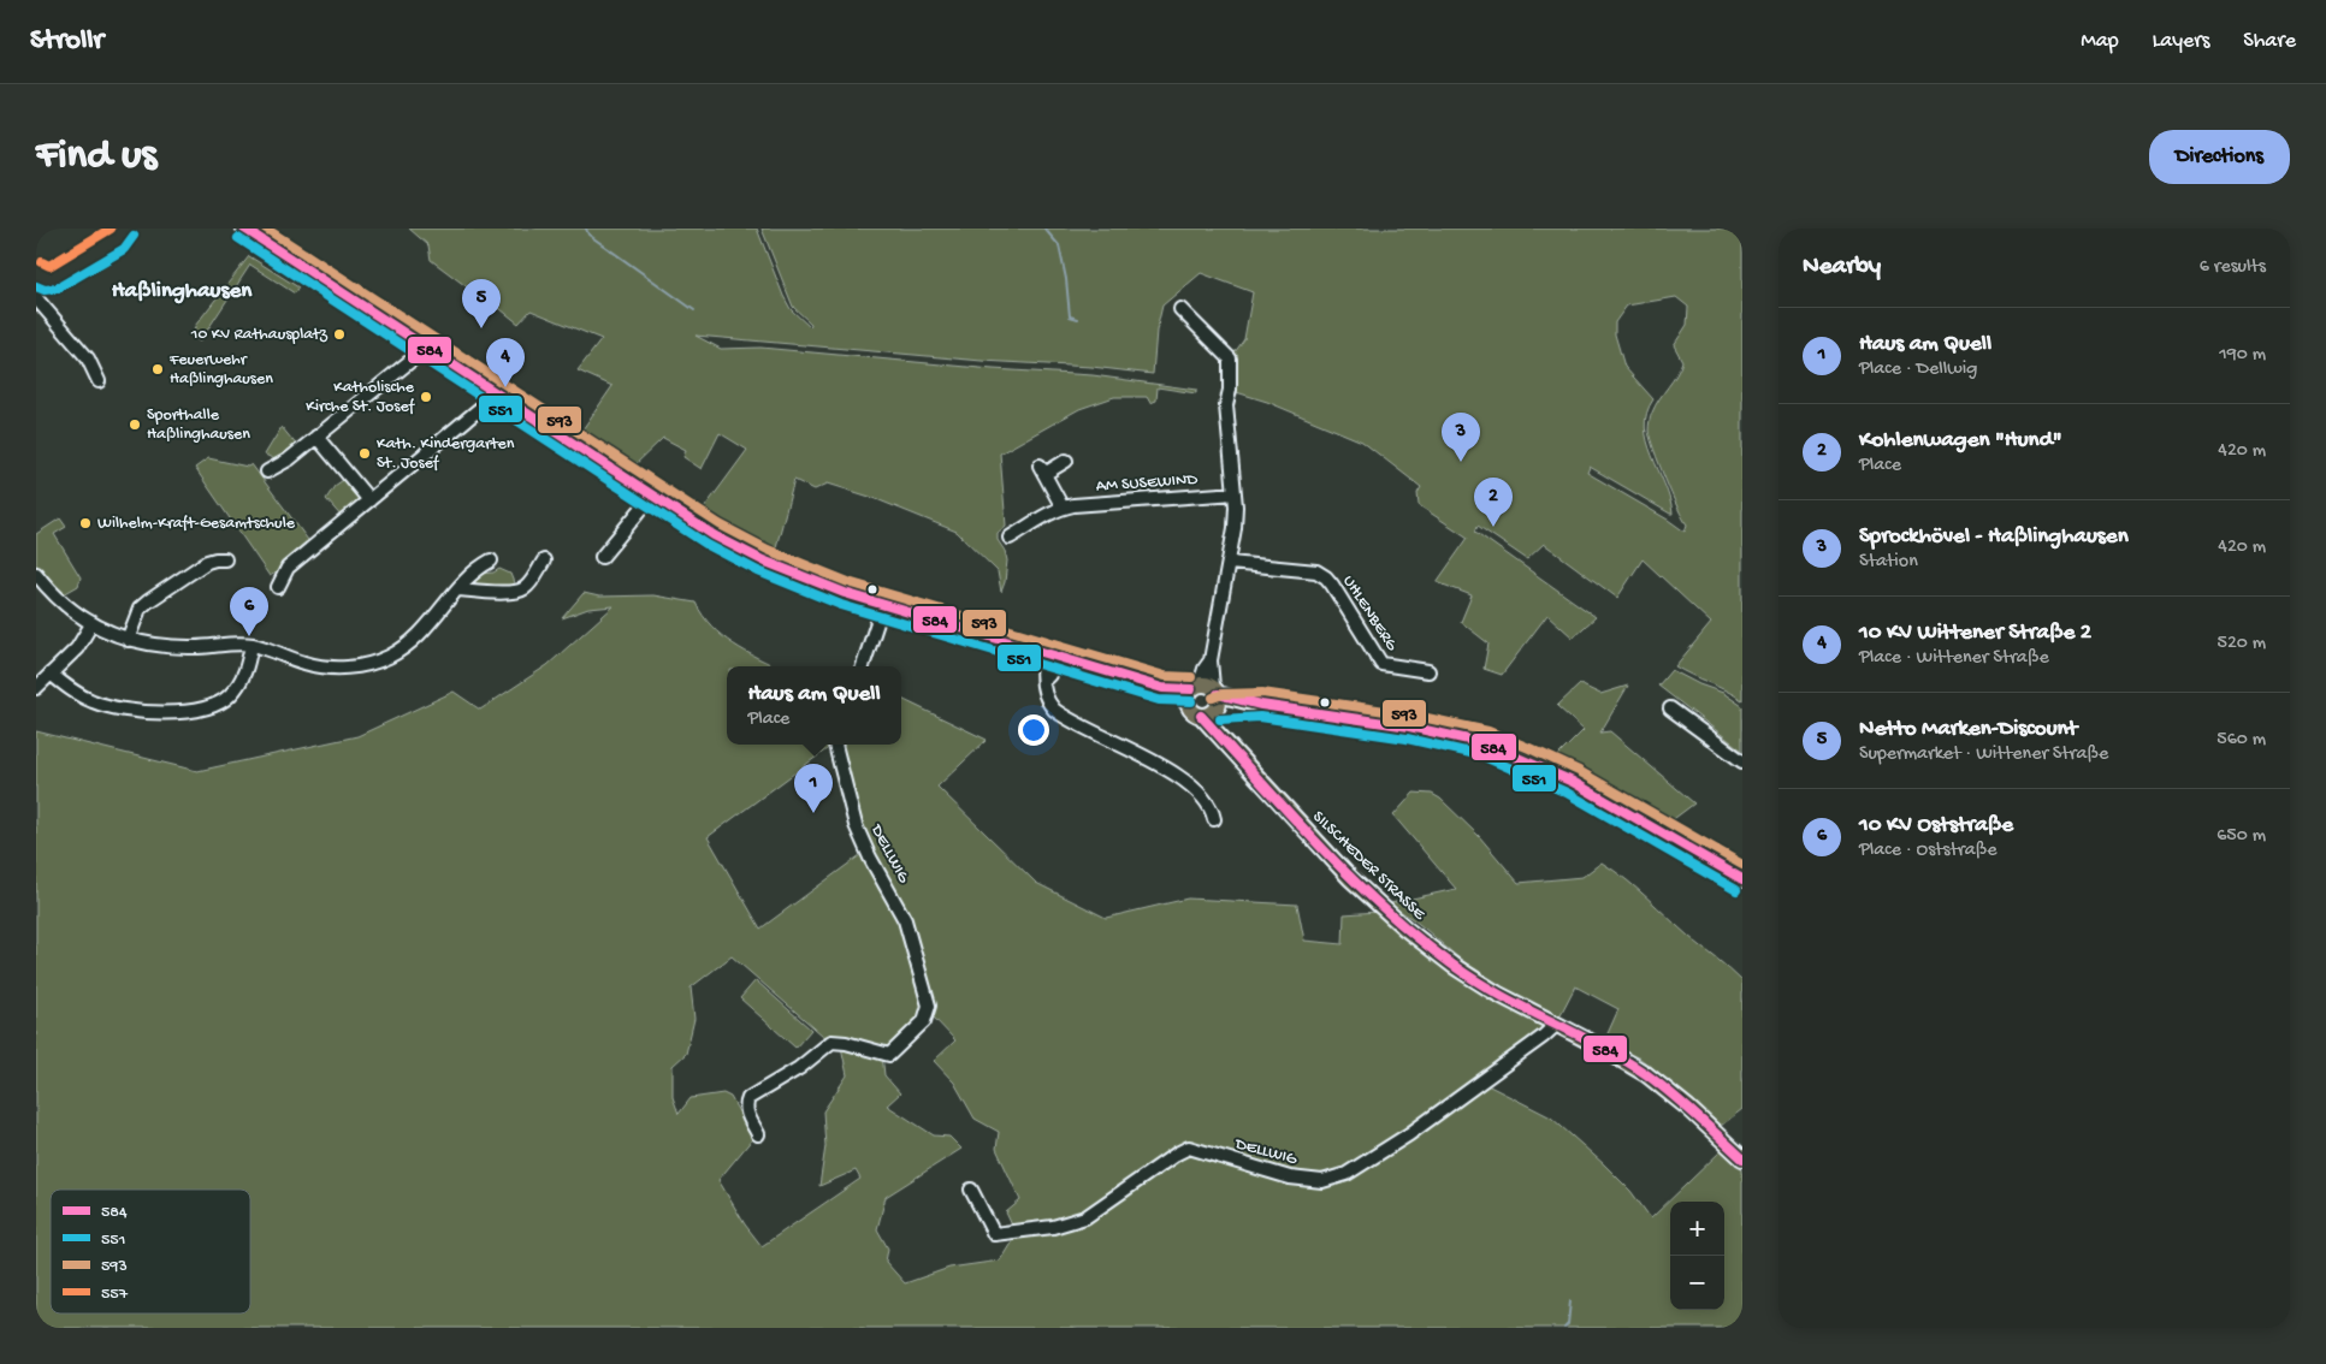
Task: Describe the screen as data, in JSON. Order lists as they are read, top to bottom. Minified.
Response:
{"streets":{"main road":["SILSCHEDER STRASSE"],"street":["AM SUSEWIND","UHLENBERG","DELLWIG"]},"crossings":[["DELLWIG","SILSCHEDER STRASSE"]],"districts":["Haßlinghausen"],"places":["10 KV Rathausplatz","Feuerwehr Haßlinghausen","Katholische Kirche St. Josef","Sporthalle Haßlinghausen","Kath. Kindergarten St. Josef","Wilhelm-Kraft-Gesamtschule"],"lines":["transit line 584","transit line 593","transit line 557","transit line 551"],"legend":["584","551","593","557"],"page":{"header":"Strollr","nav":["Map","Layers","Share"],"buttons":"Directions","title":"Find us","heading":["Nearby","6 results"],"pins":["5","4","3","2","6","1"],"list":[{"mark":"1","name":"Haus am Quell","note":"Place · Dellwig","value":"190 m"},{"mark":"2","name":"Kohlenwagen \"Hund\"","note":"Place","value":"420 m"},{"mark":"3","name":"Sprockhövel - Haßlinghausen","note":"Station","value":"420 m"},{"mark":"4","name":"10 KV Wittener Straße 2","note":"Place · Wittener Straße","value":"520 m"},{"mark":"5","name":"Netto Marken-Discount","note":"Supermarket · Wittener Straße","value":"560 m"},{"mark":"6","name":"10 KV Oststraße","note":"Place · Oststraße","value":"650 m"}],"popup":["Haus am Quell","Place"],"map_buttons":["+","−"]}}
